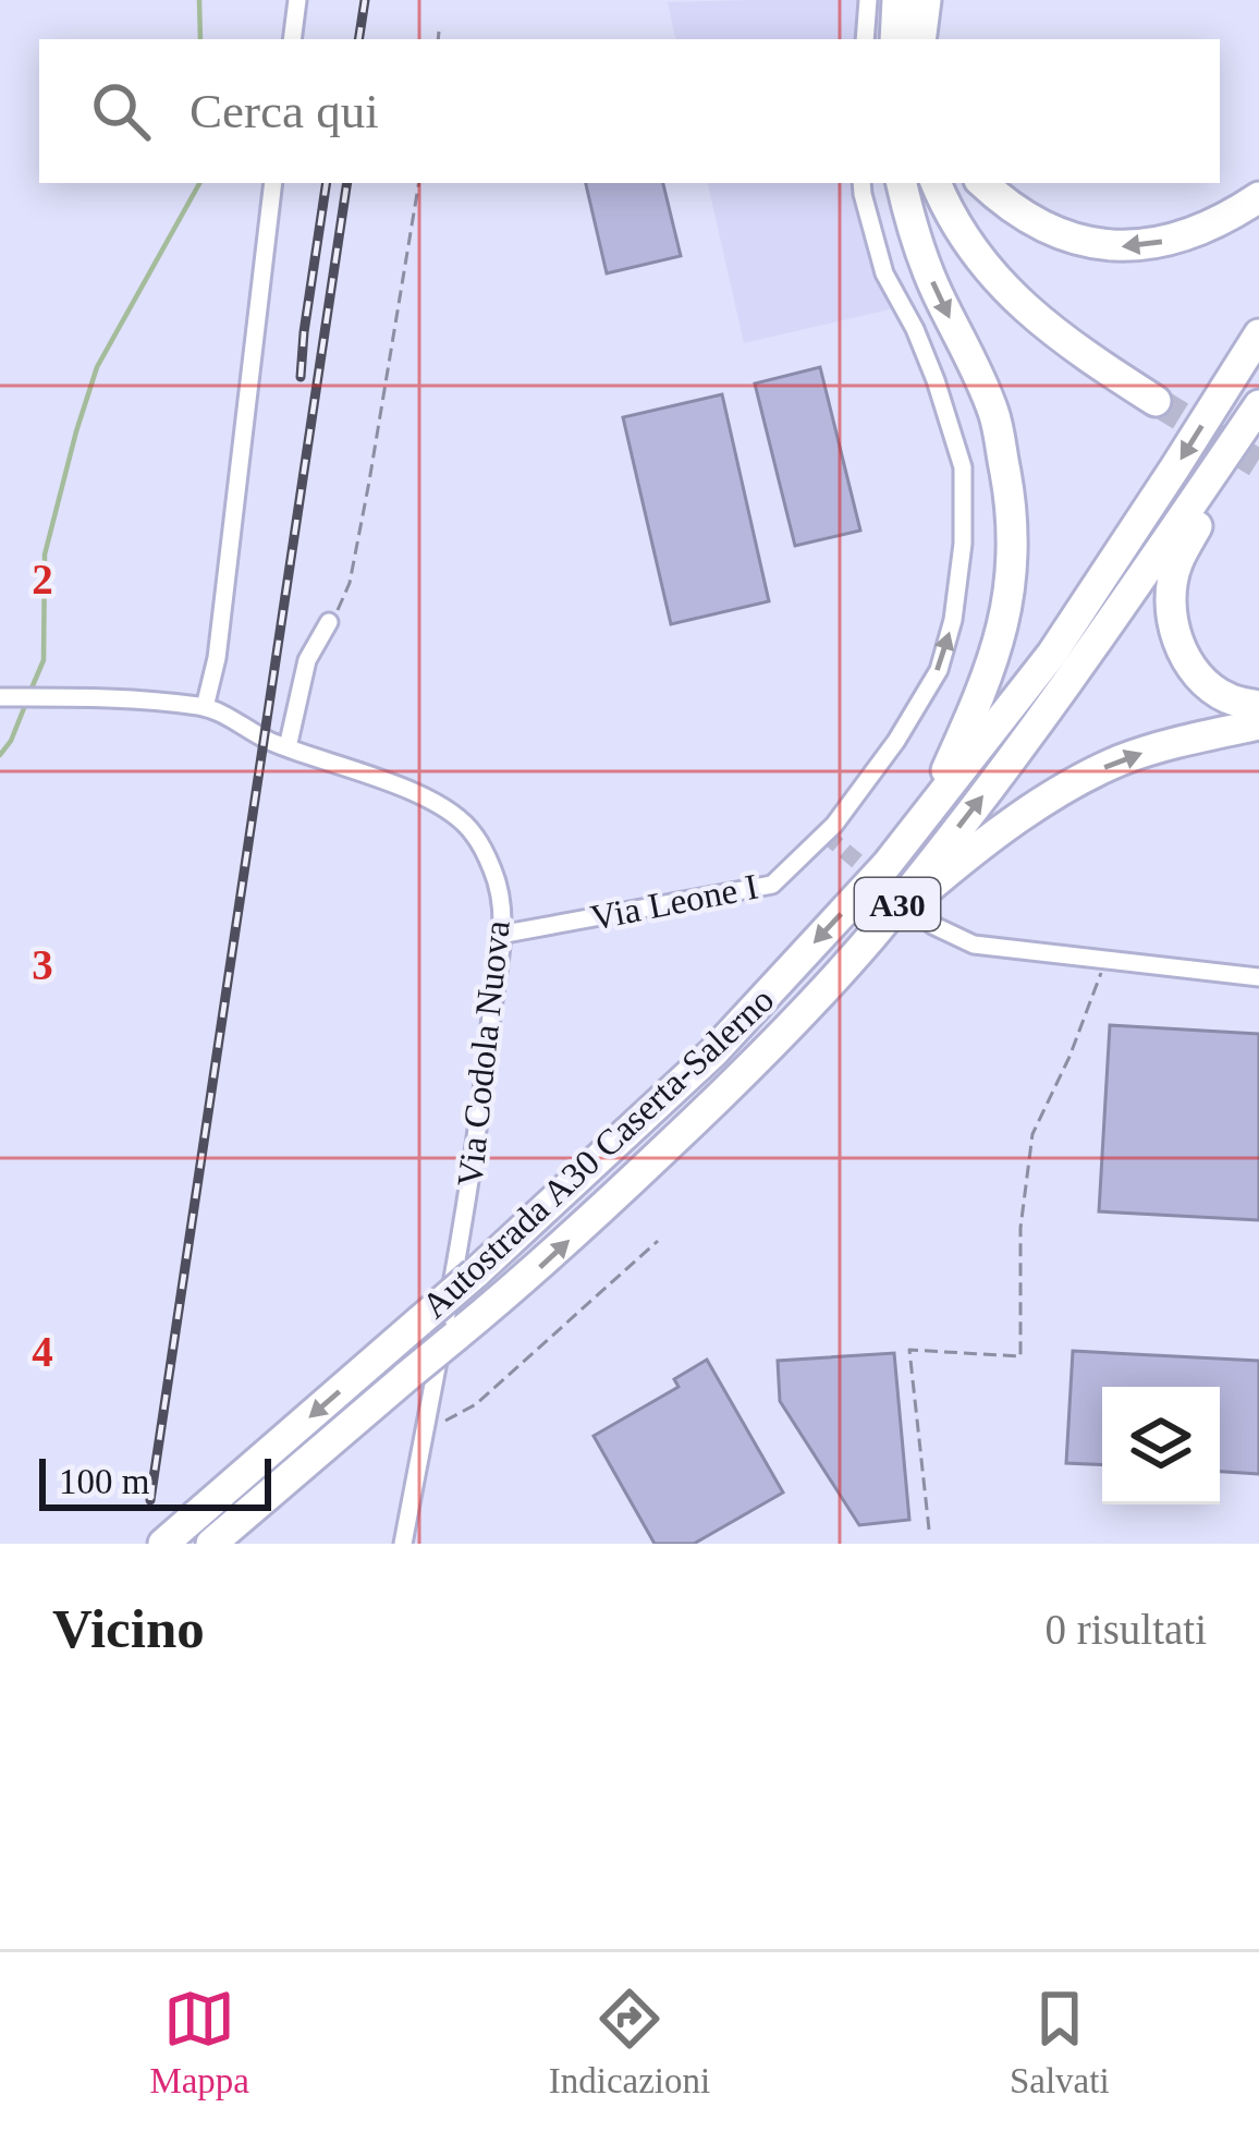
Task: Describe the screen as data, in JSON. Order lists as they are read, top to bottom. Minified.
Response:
{"streets":{"highway":["A30","Autostrada A30 Caserta-Salerno"],"street":["Via Leone I","Via Codola Nuova"]},"crossings":[["Via Leone I","Via Codola Nuova"]],"scale_bar":"100 m","page":{"search":"Cerca qui","scale":"100 m","heading":["Vicino","0 risultati"],"nav":["Mappa","Indicazioni","Salvati"]},"grid":{"rows":["2","3","4"]}}
